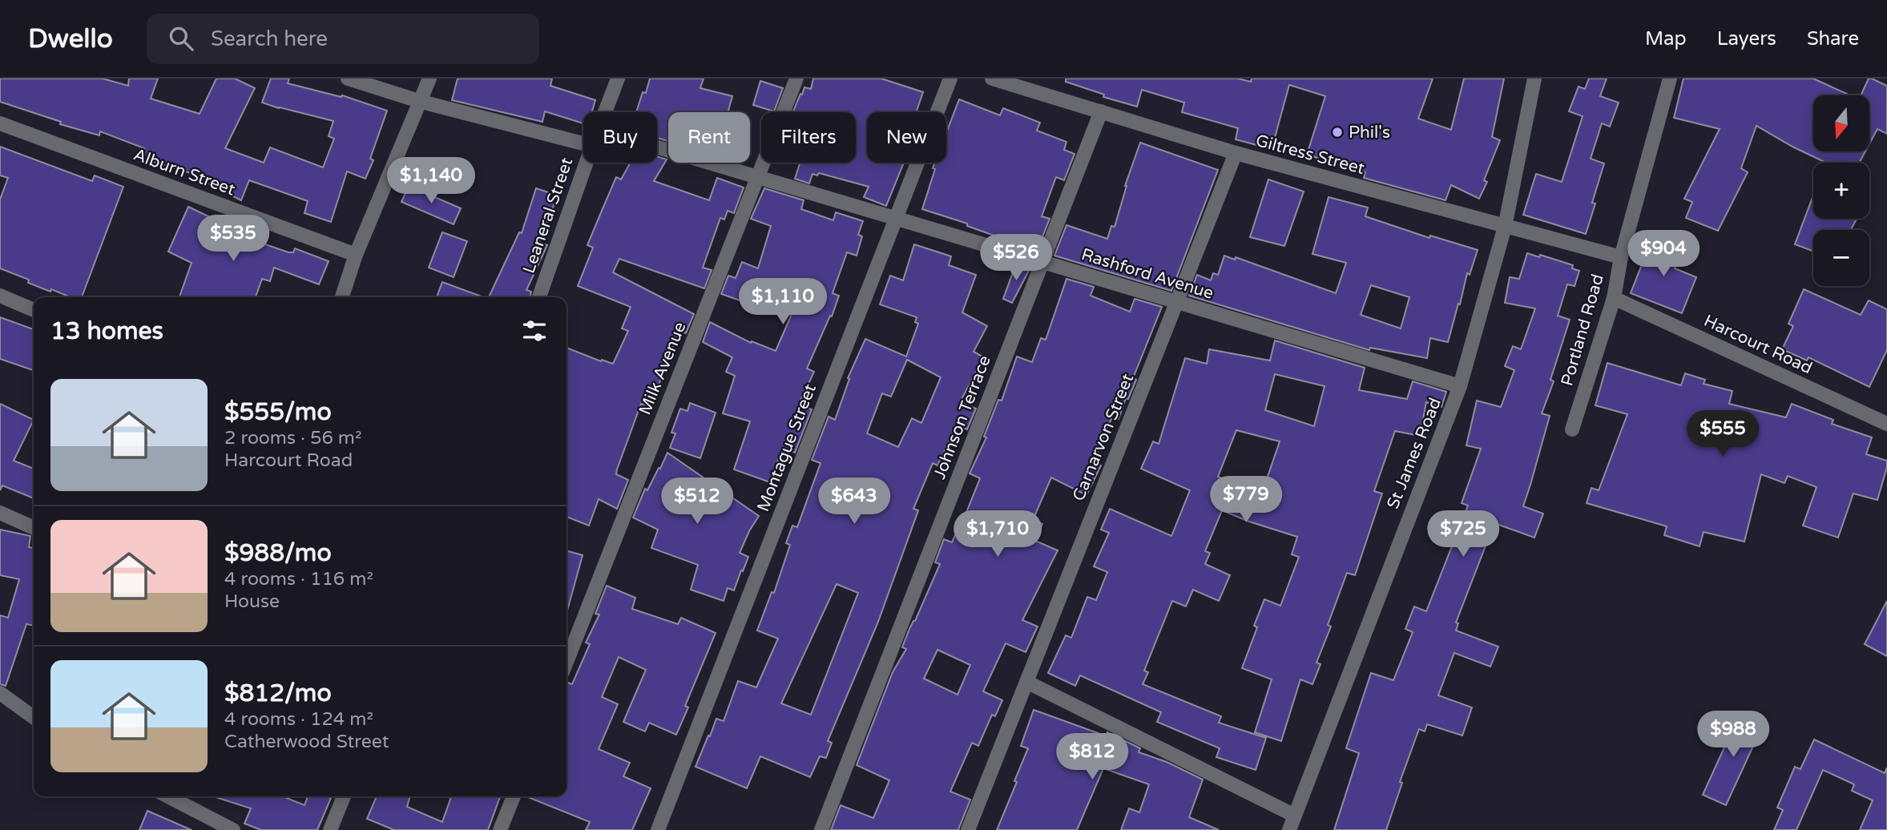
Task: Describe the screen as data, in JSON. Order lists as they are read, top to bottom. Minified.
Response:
{"streets":{"street":["Giltress Street","Alburn Street","Leaneral Street","Rashford Avenue","Portland Road","Harcourt Road","Milk Avenue","Johnson Terrace","Carnarvon Street","Montague Street","St James Road"]},"crossings":[["Giltress Street","Portland Road"],["Giltress Street","Johnson Terrace"],["Giltress Street","Carnarvon Street"],["Giltress Street","St James Road"],["Rashford Avenue","Milk Avenue"],["Rashford Avenue","Johnson Terrace"],["Rashford Avenue","Carnarvon Street"],["Rashford Avenue","Montague Street"],["Rashford Avenue","St James Road"],["Portland Road","Harcourt Road"]],"places":["Phil's"],"north":"bottom","page":{"header":"Dwello","search":"Search here","nav":["Map","Layers","Share"],"map_buttons":["+","−"],"chip":["Buy","Rent","Filters","New"],"price":["$1,140","$535","$904","$526","$1,110","$555","$779","$512","$643","$1,710","$725","$988","$812"],"heading":"13 homes","list":[{"name":"$555/mo","note":"2 rooms · 56 m² · Harcourt Road"},{"name":"$988/mo","note":"4 rooms · 116 m² · House"},{"name":"$812/mo","note":"4 rooms · 124 m² · Catherwood Street"}]}}
